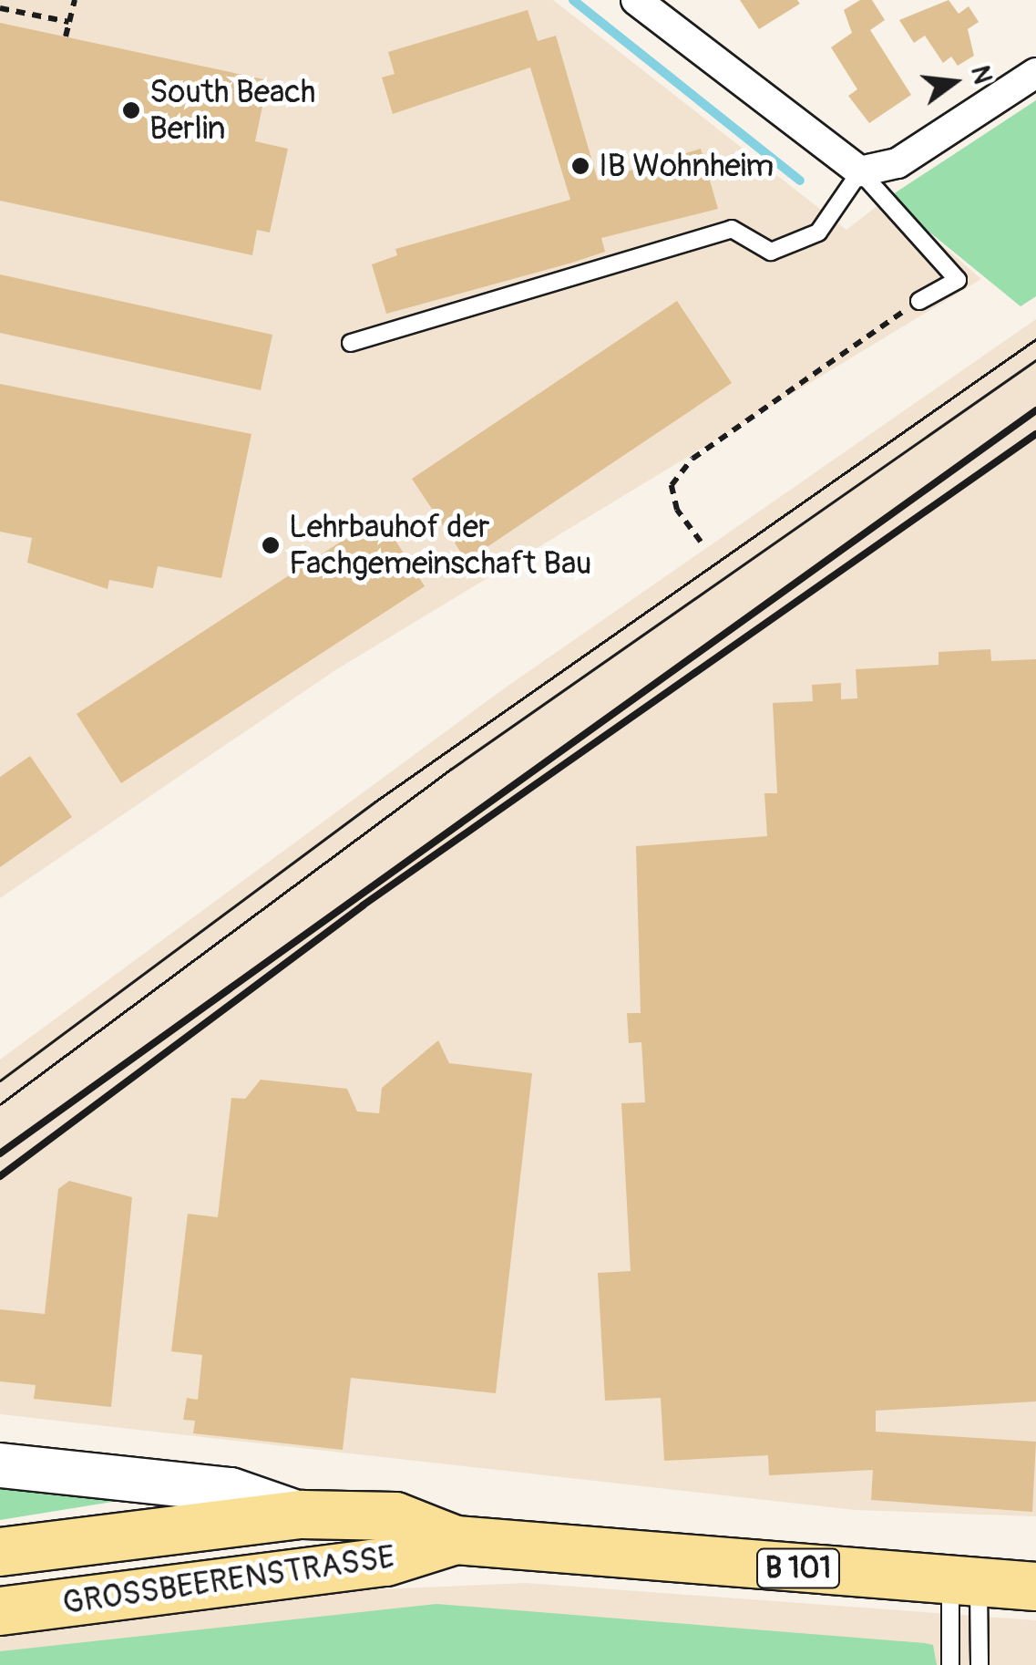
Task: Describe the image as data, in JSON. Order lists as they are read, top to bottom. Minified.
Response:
{"streets":{"main road":["B 101","GROSSBEERENSTRASSE"]},"places":["South Beach Berlin","IB Wohnheim","Lehrbauhof der Fachgemeinschaft Bau"],"north":"right"}
